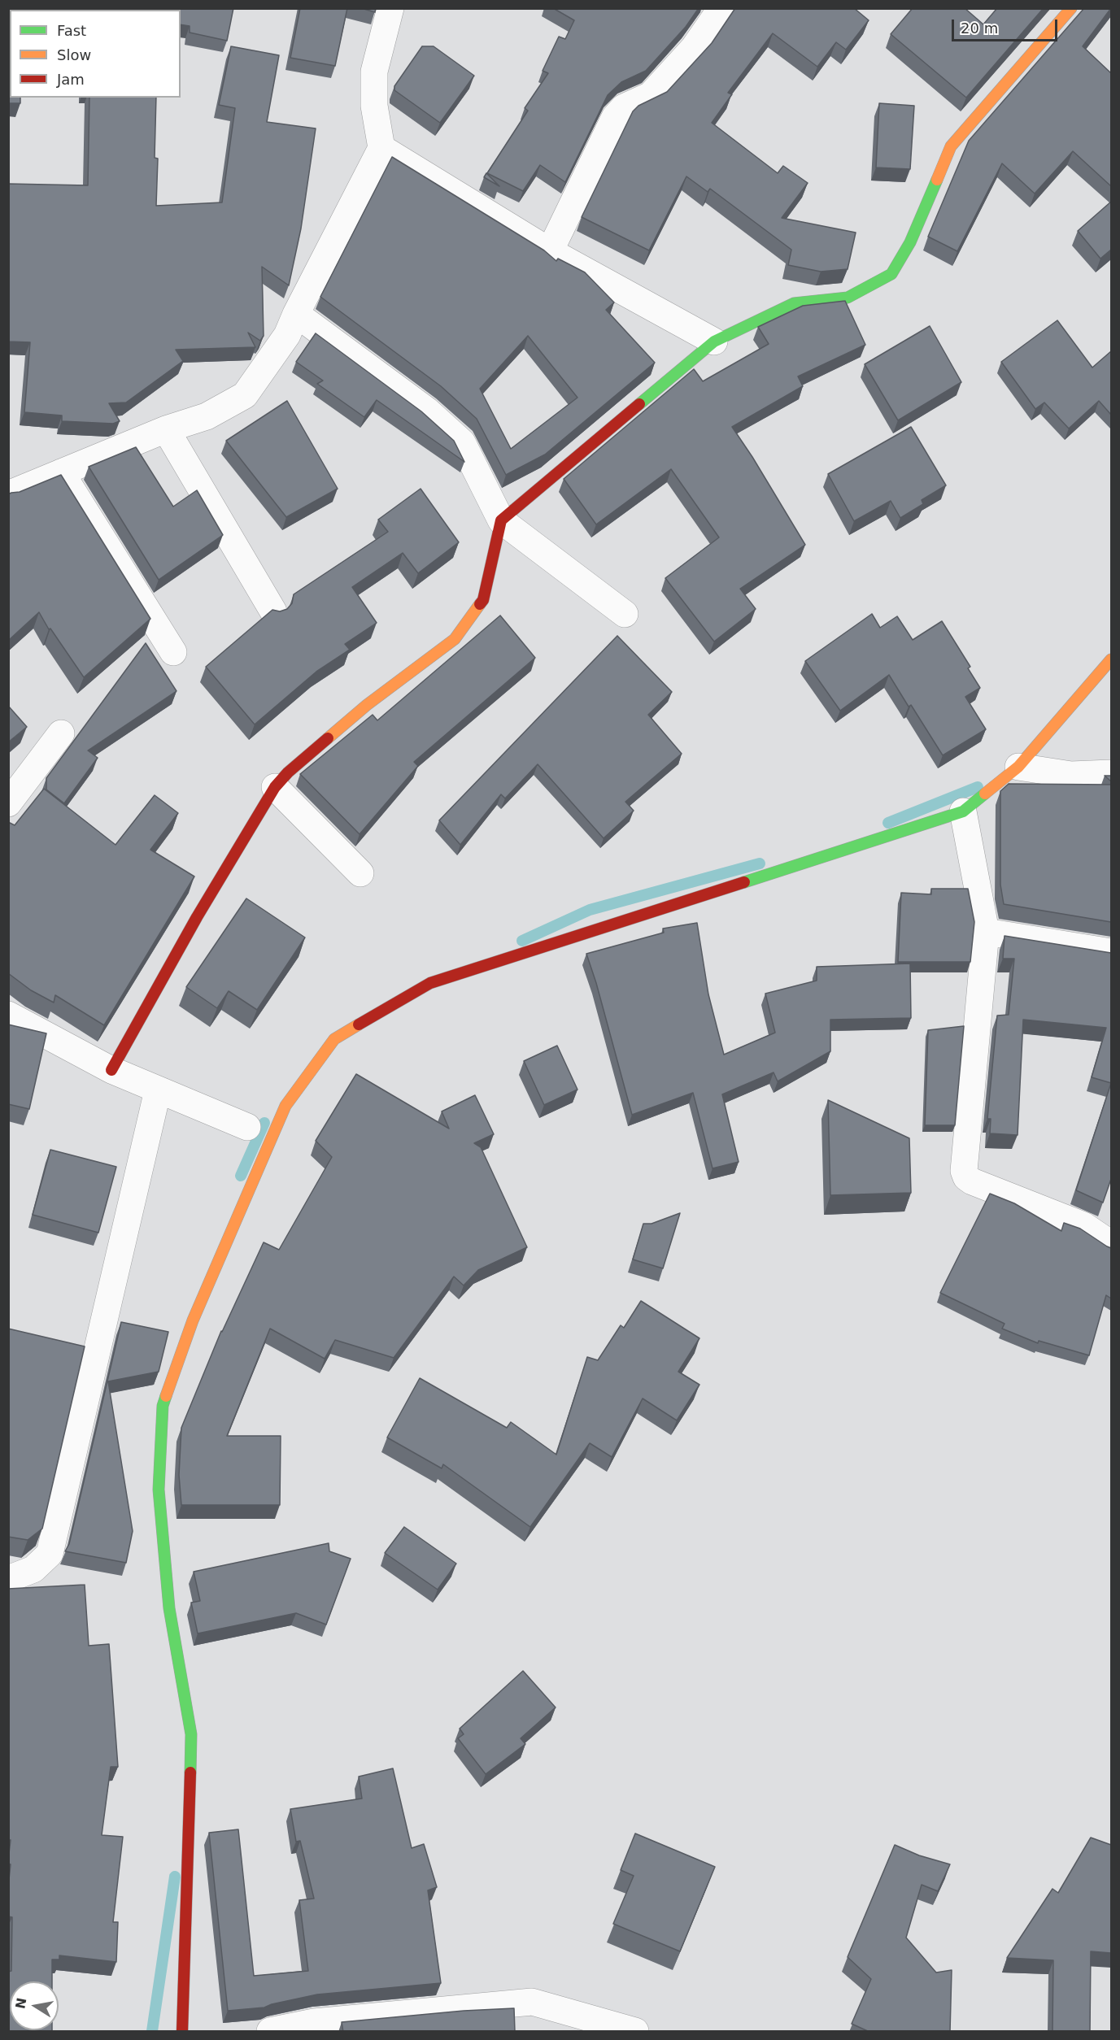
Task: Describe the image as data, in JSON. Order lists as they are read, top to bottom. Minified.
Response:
{"legend":["Fast","Slow","Jam"],"scale_bar":"20 m","north":"left"}
